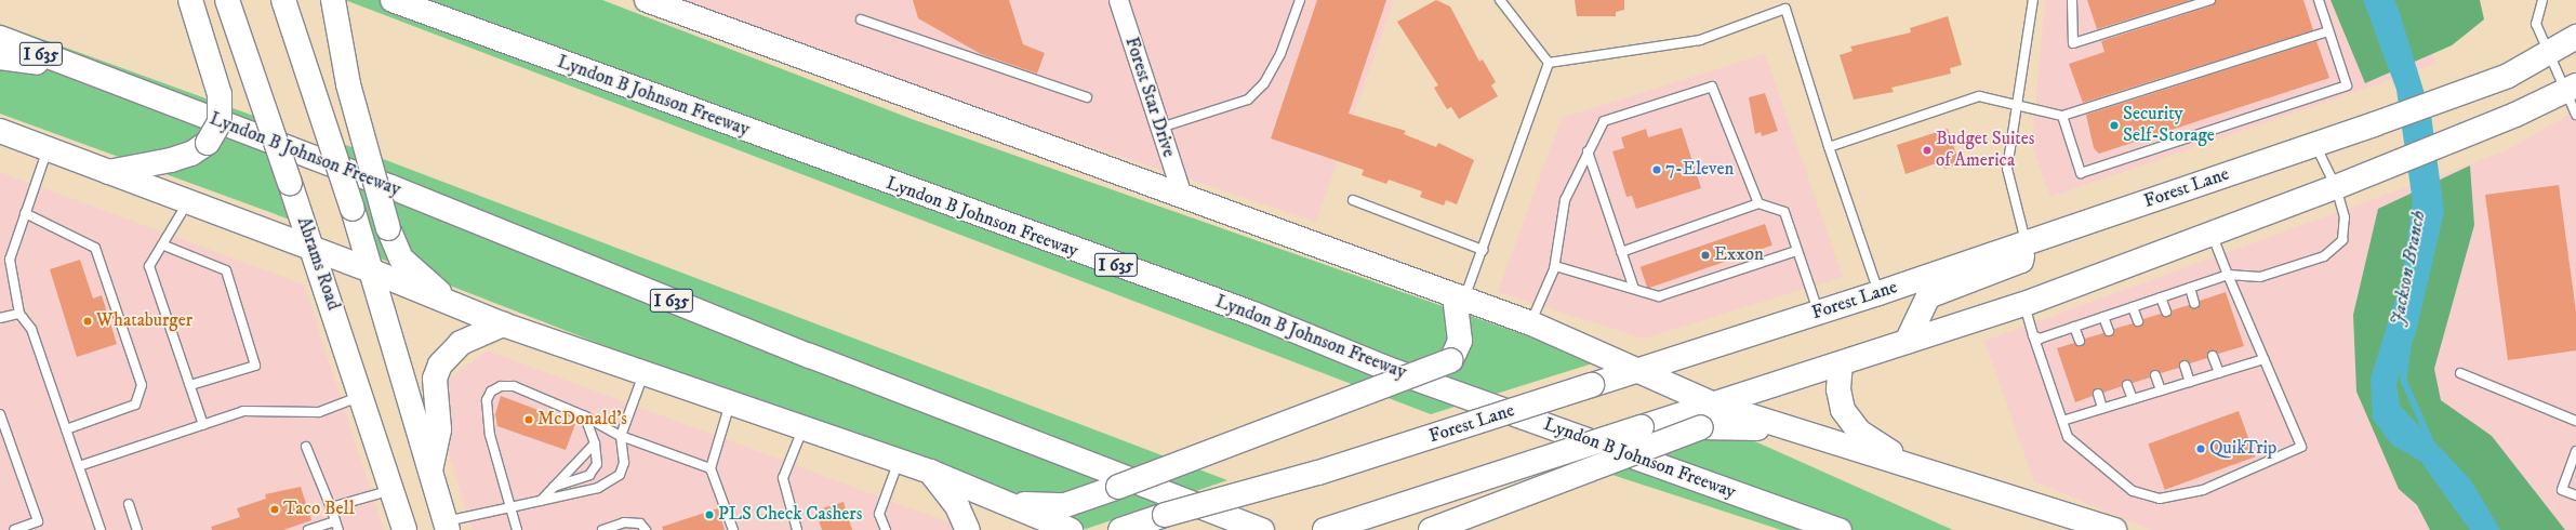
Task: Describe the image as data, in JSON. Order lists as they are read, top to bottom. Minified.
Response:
{"streets":{"main road":["I 635","Lyndon B Johnson Freeway","Forest Lane","Abrams Road"],"street":["Forest Star Drive"]},"water":["Jackson Branch"],"places":["Security Self-Storage","Budget Suites of America","7-Eleven","Exxon","Whataburger","McDonald's","QuikTrip","Taco Bell","PLS Check Cashers"]}
